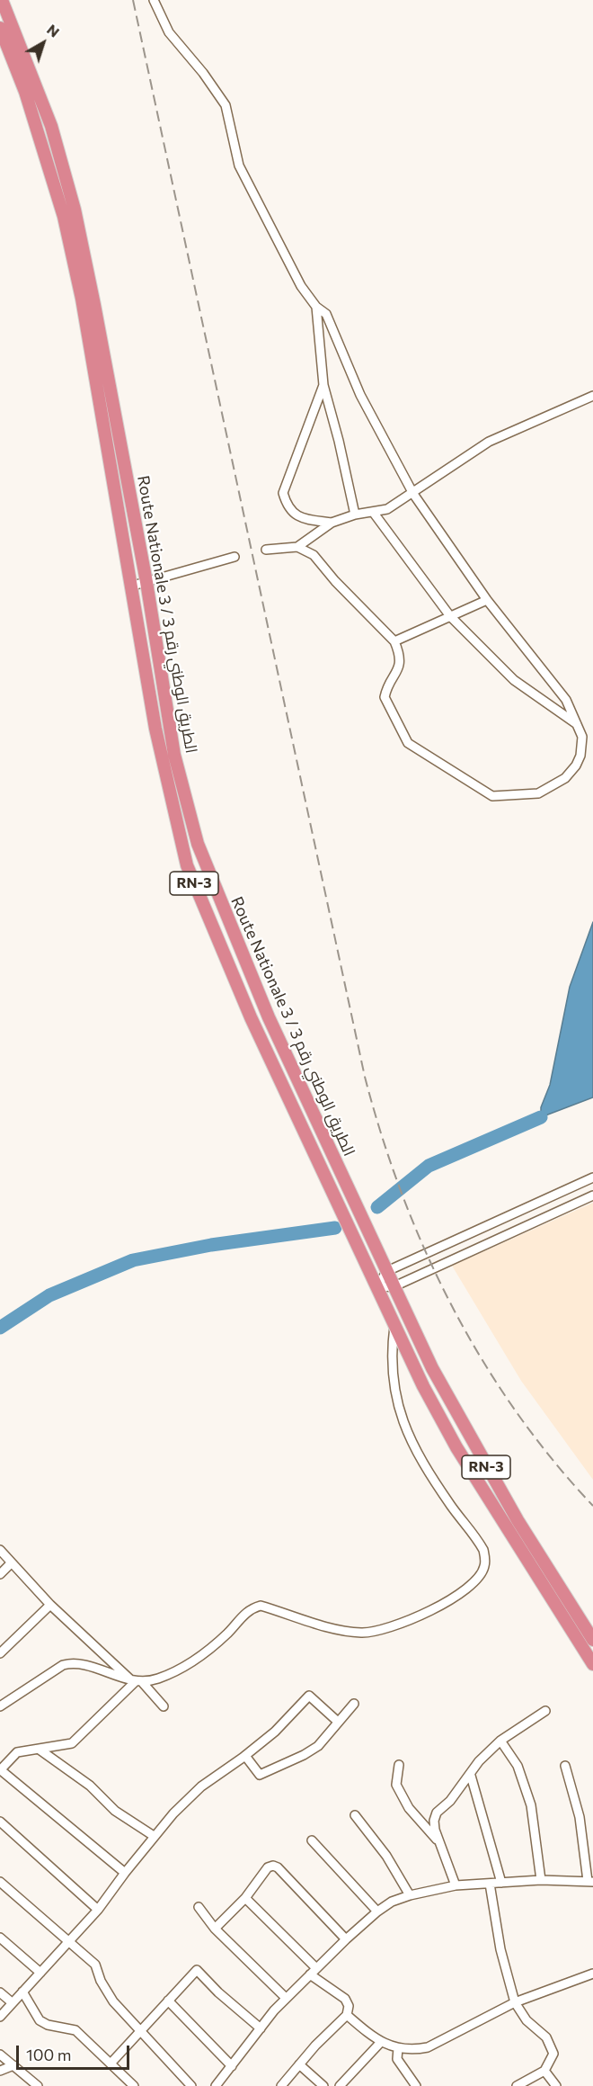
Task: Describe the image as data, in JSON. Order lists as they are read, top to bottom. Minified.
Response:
{"streets":{"highway":["Route Nationale 3 / الطريق الوطني رقم 3","RN-3"]},"scale_bar":"100 m","north":"top right"}
